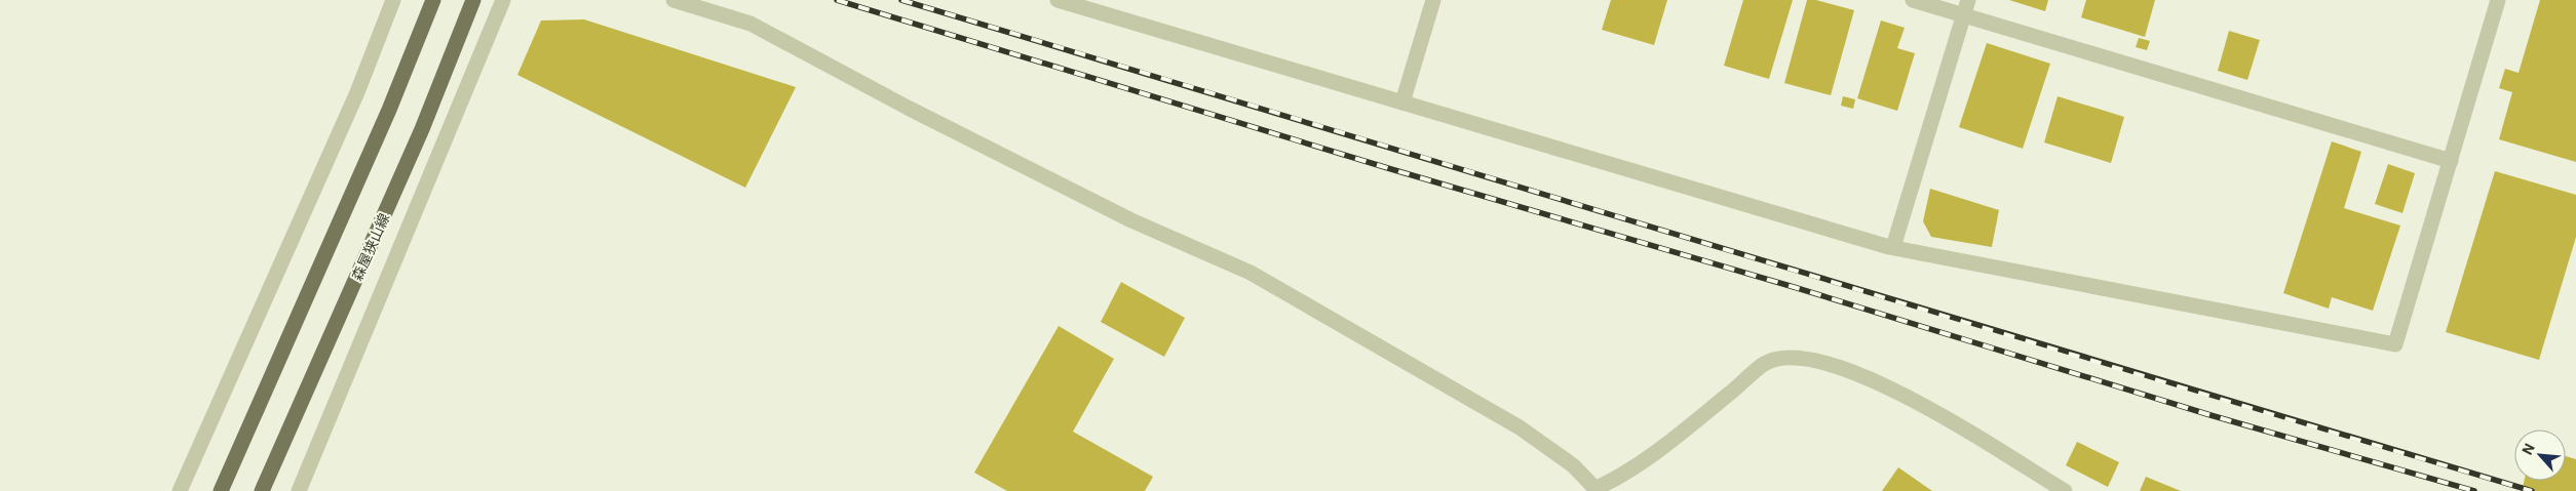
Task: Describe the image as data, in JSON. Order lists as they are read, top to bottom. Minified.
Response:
{"streets":{"main road":["森屋狭山線"]},"north":"top left"}
